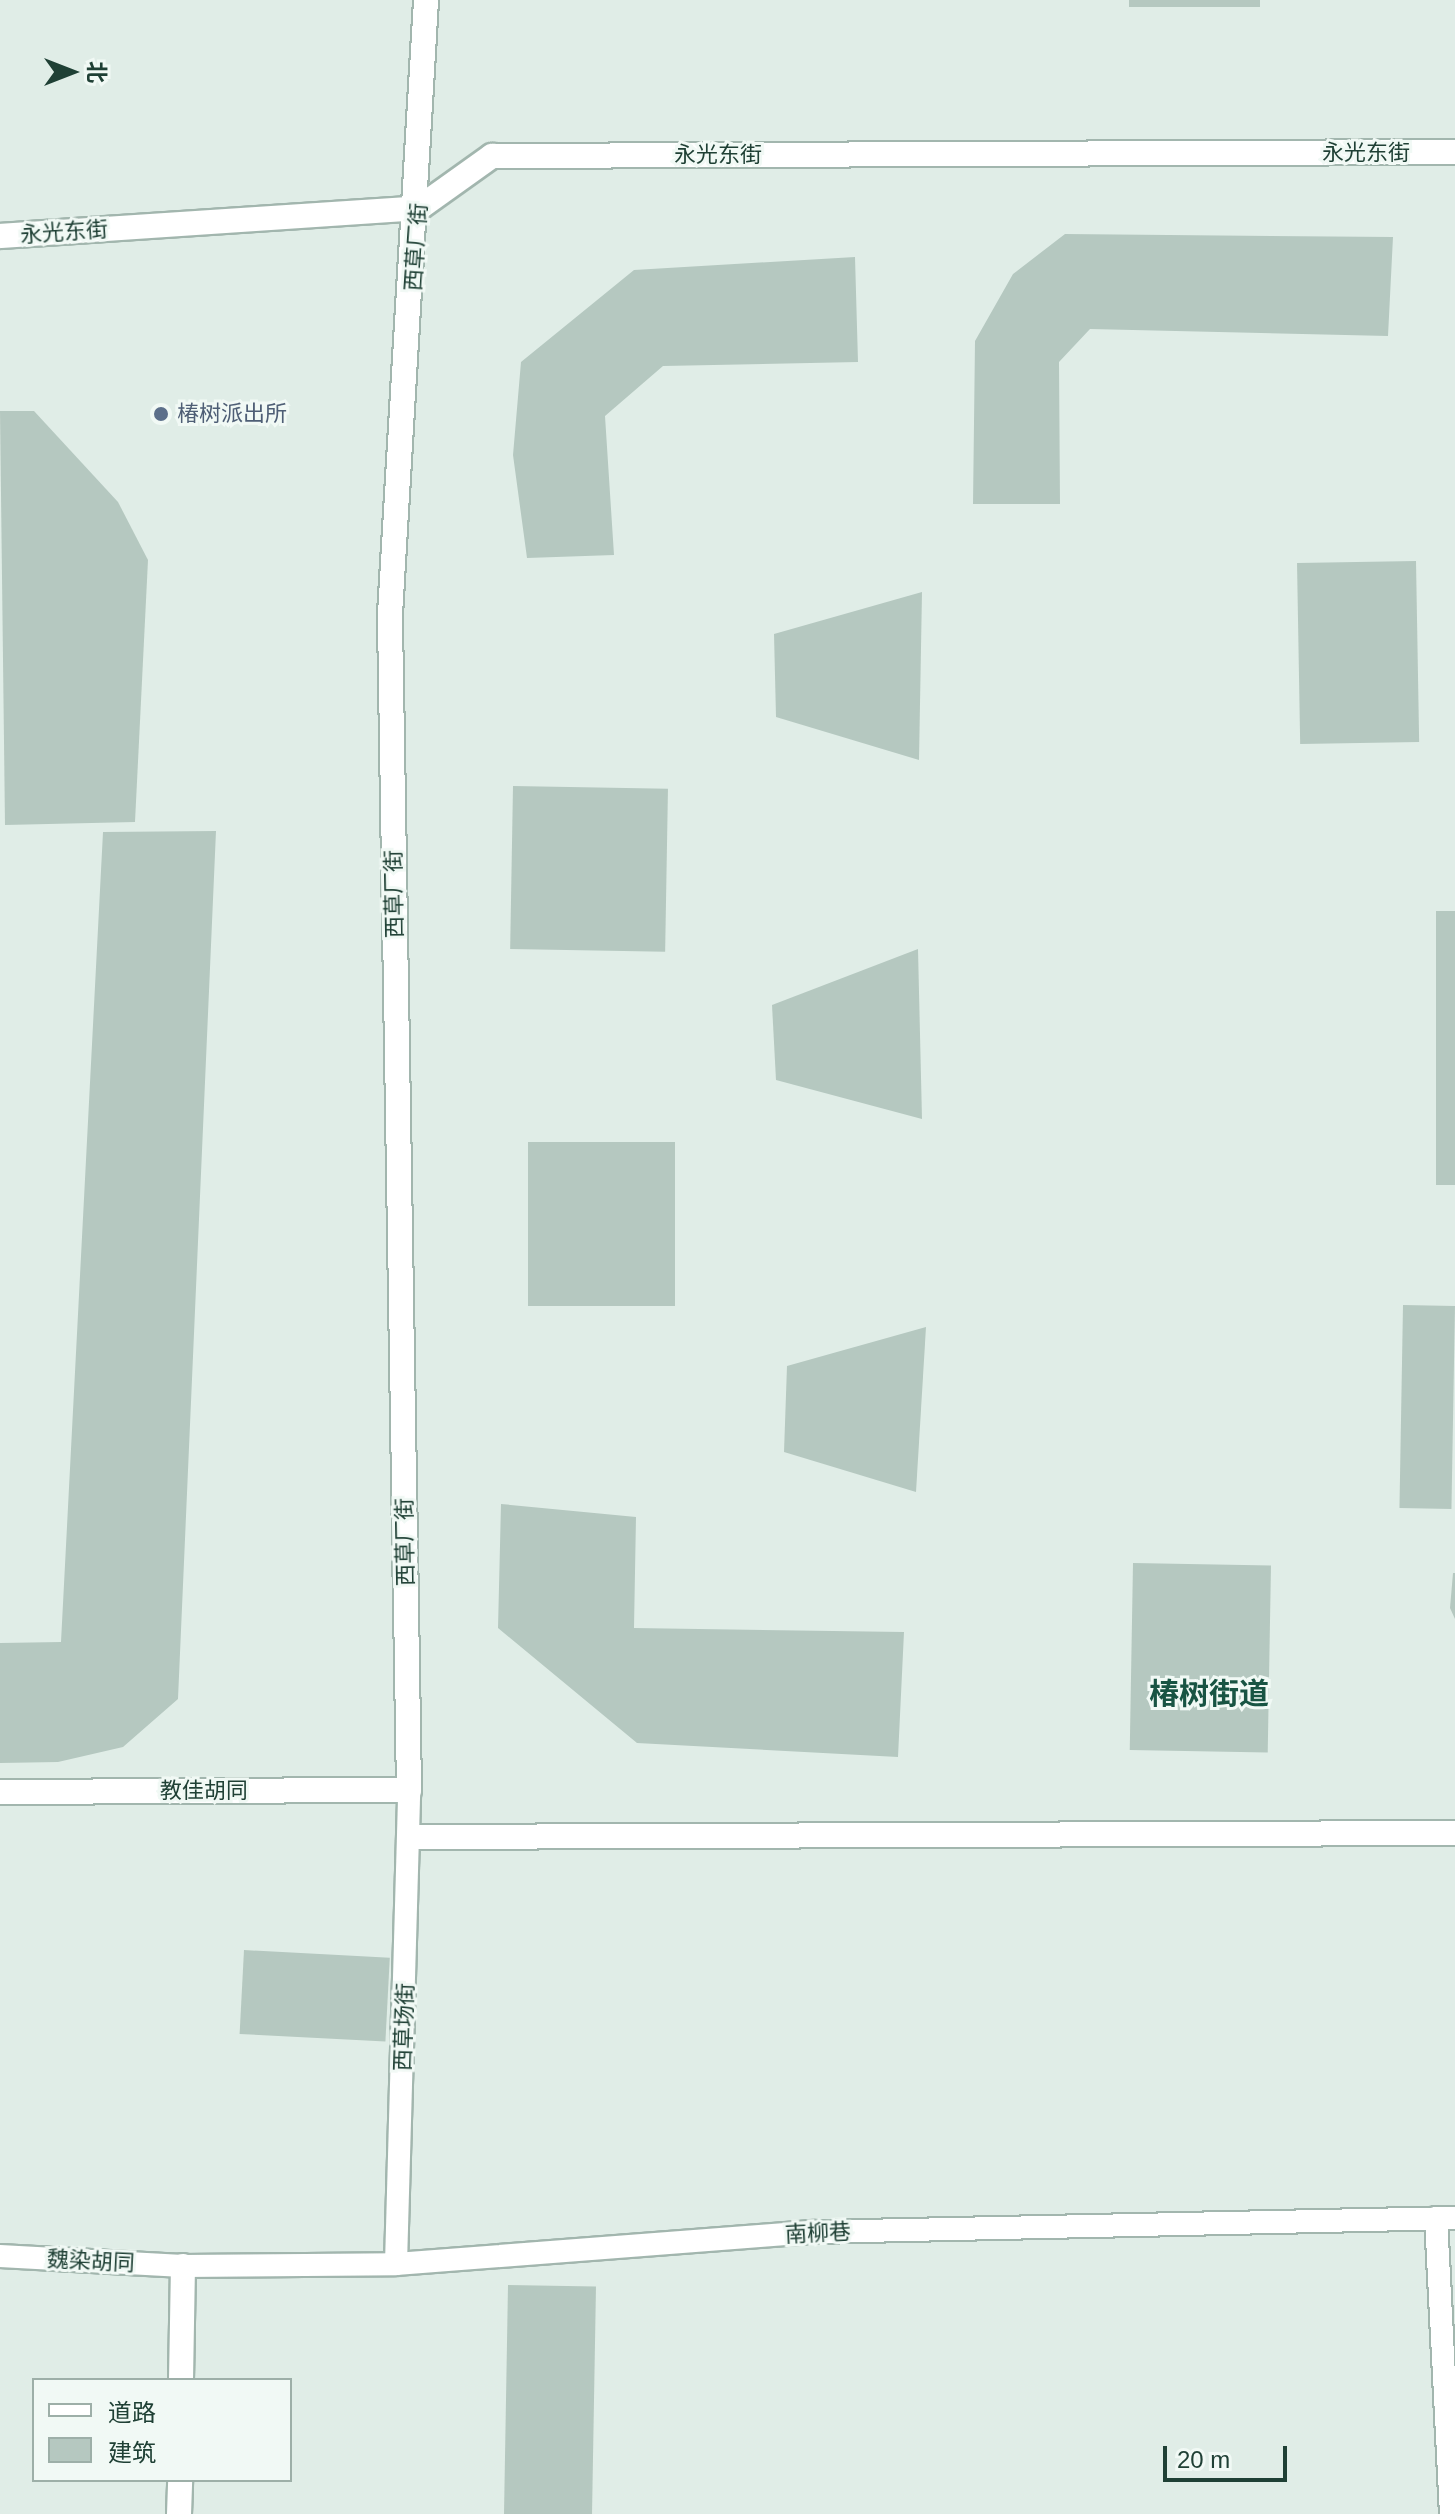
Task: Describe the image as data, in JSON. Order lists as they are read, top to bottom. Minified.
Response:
{"streets":{"street":["永光东街","西草厂街","教佳胡同"],"lane":["西草场街","南柳巷","魏染胡同"]},"crossings":[["永光东街","西草厂街"],["西草厂街","教佳胡同"],["西草厂街","西草场街"],["教佳胡同","西草场街"],["西草场街","南柳巷"],["南柳巷","魏染胡同"]],"districts":["椿树街道"],"places":["椿树派出所"],"legend":["道路","建筑"],"scale_bar":"20 m","north":"right"}
